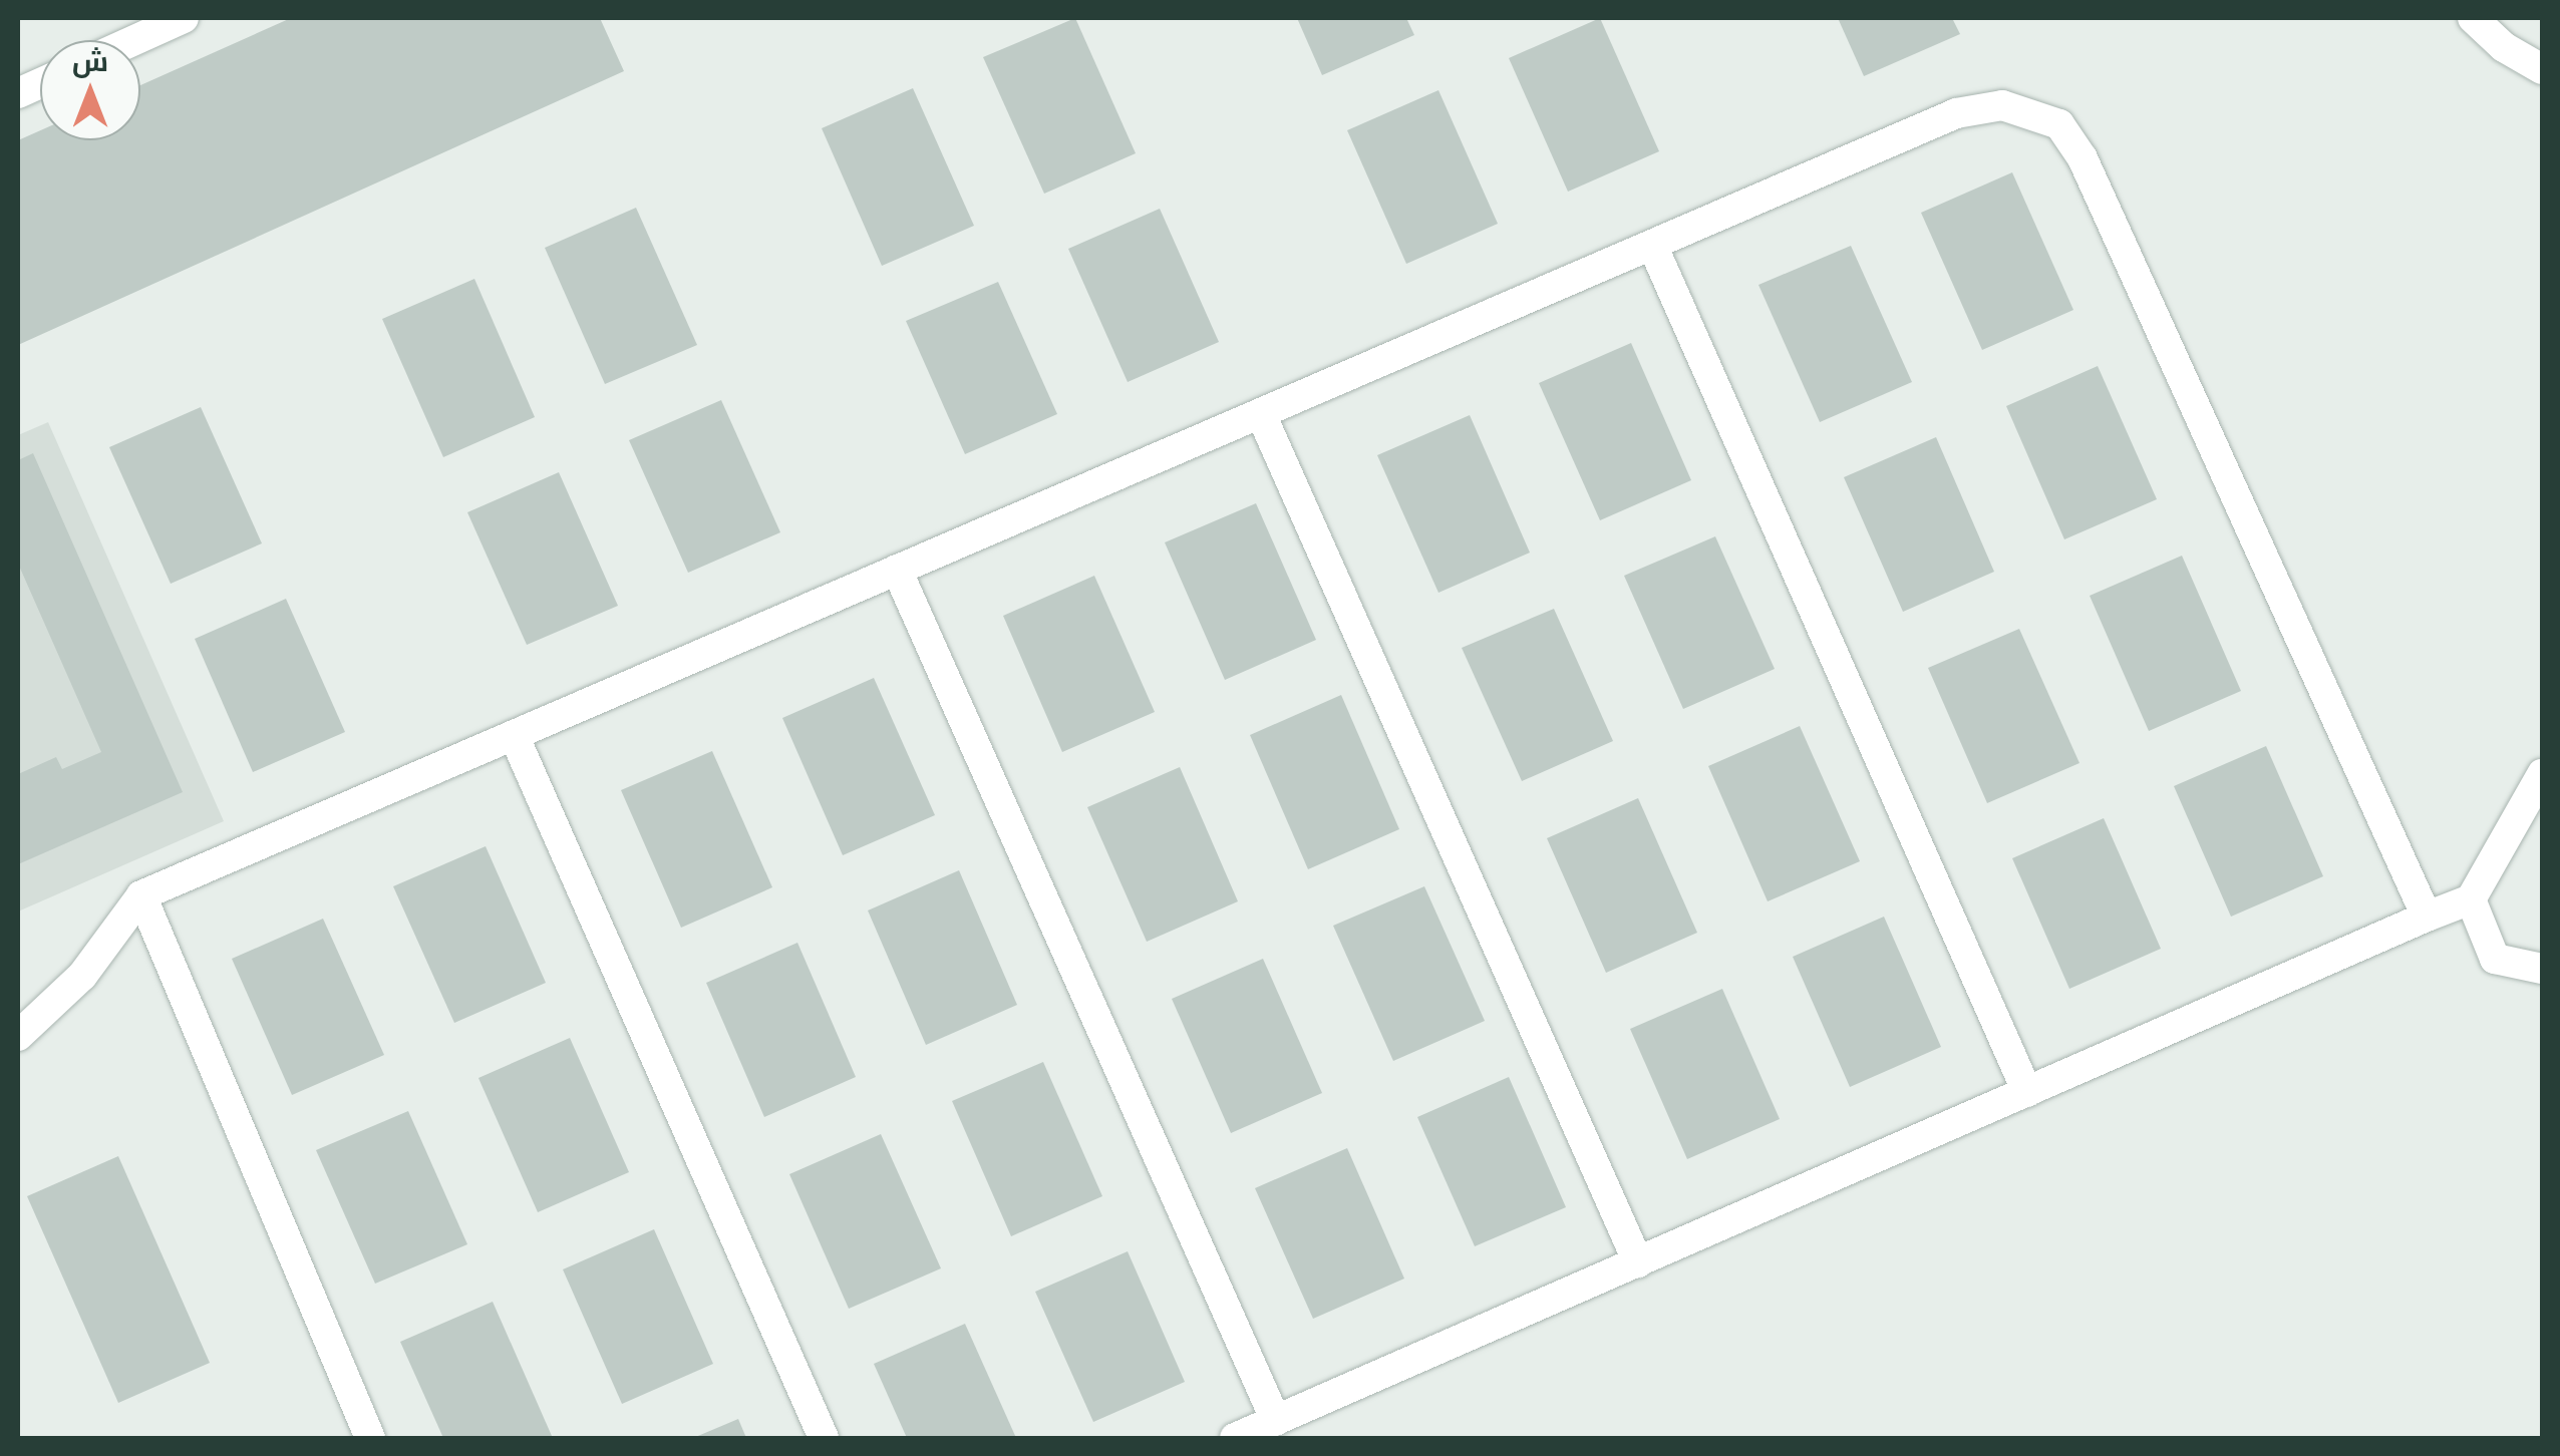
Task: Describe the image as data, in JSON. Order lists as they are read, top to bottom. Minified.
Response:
{"north":"top"}
